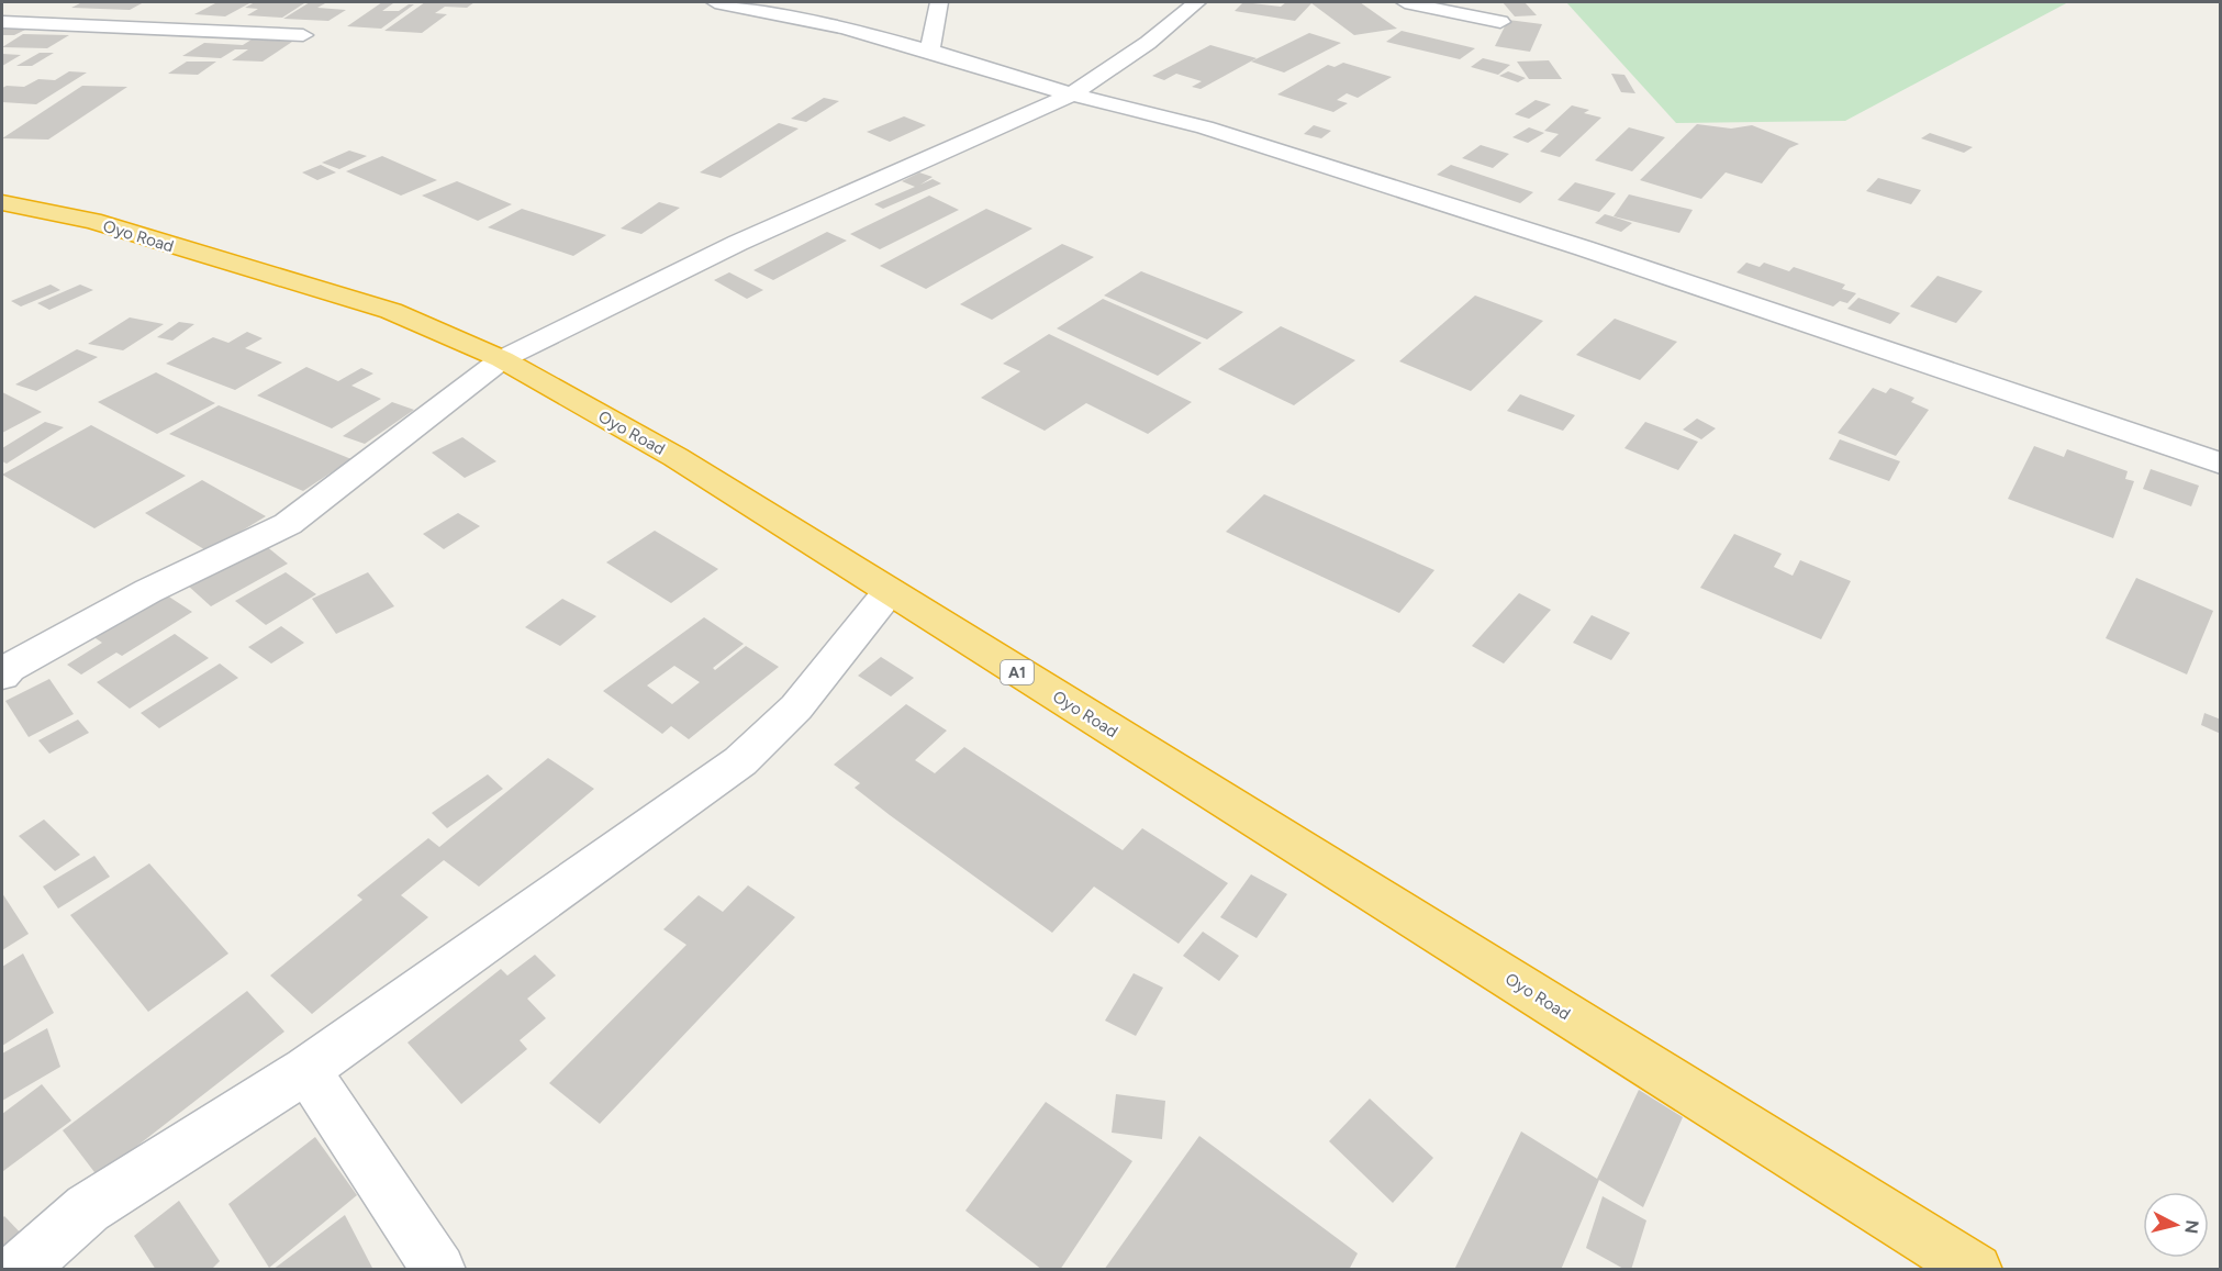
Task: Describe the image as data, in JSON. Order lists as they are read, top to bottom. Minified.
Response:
{"streets":{"highway":["Oyo Road","A1"]},"north":"right"}
